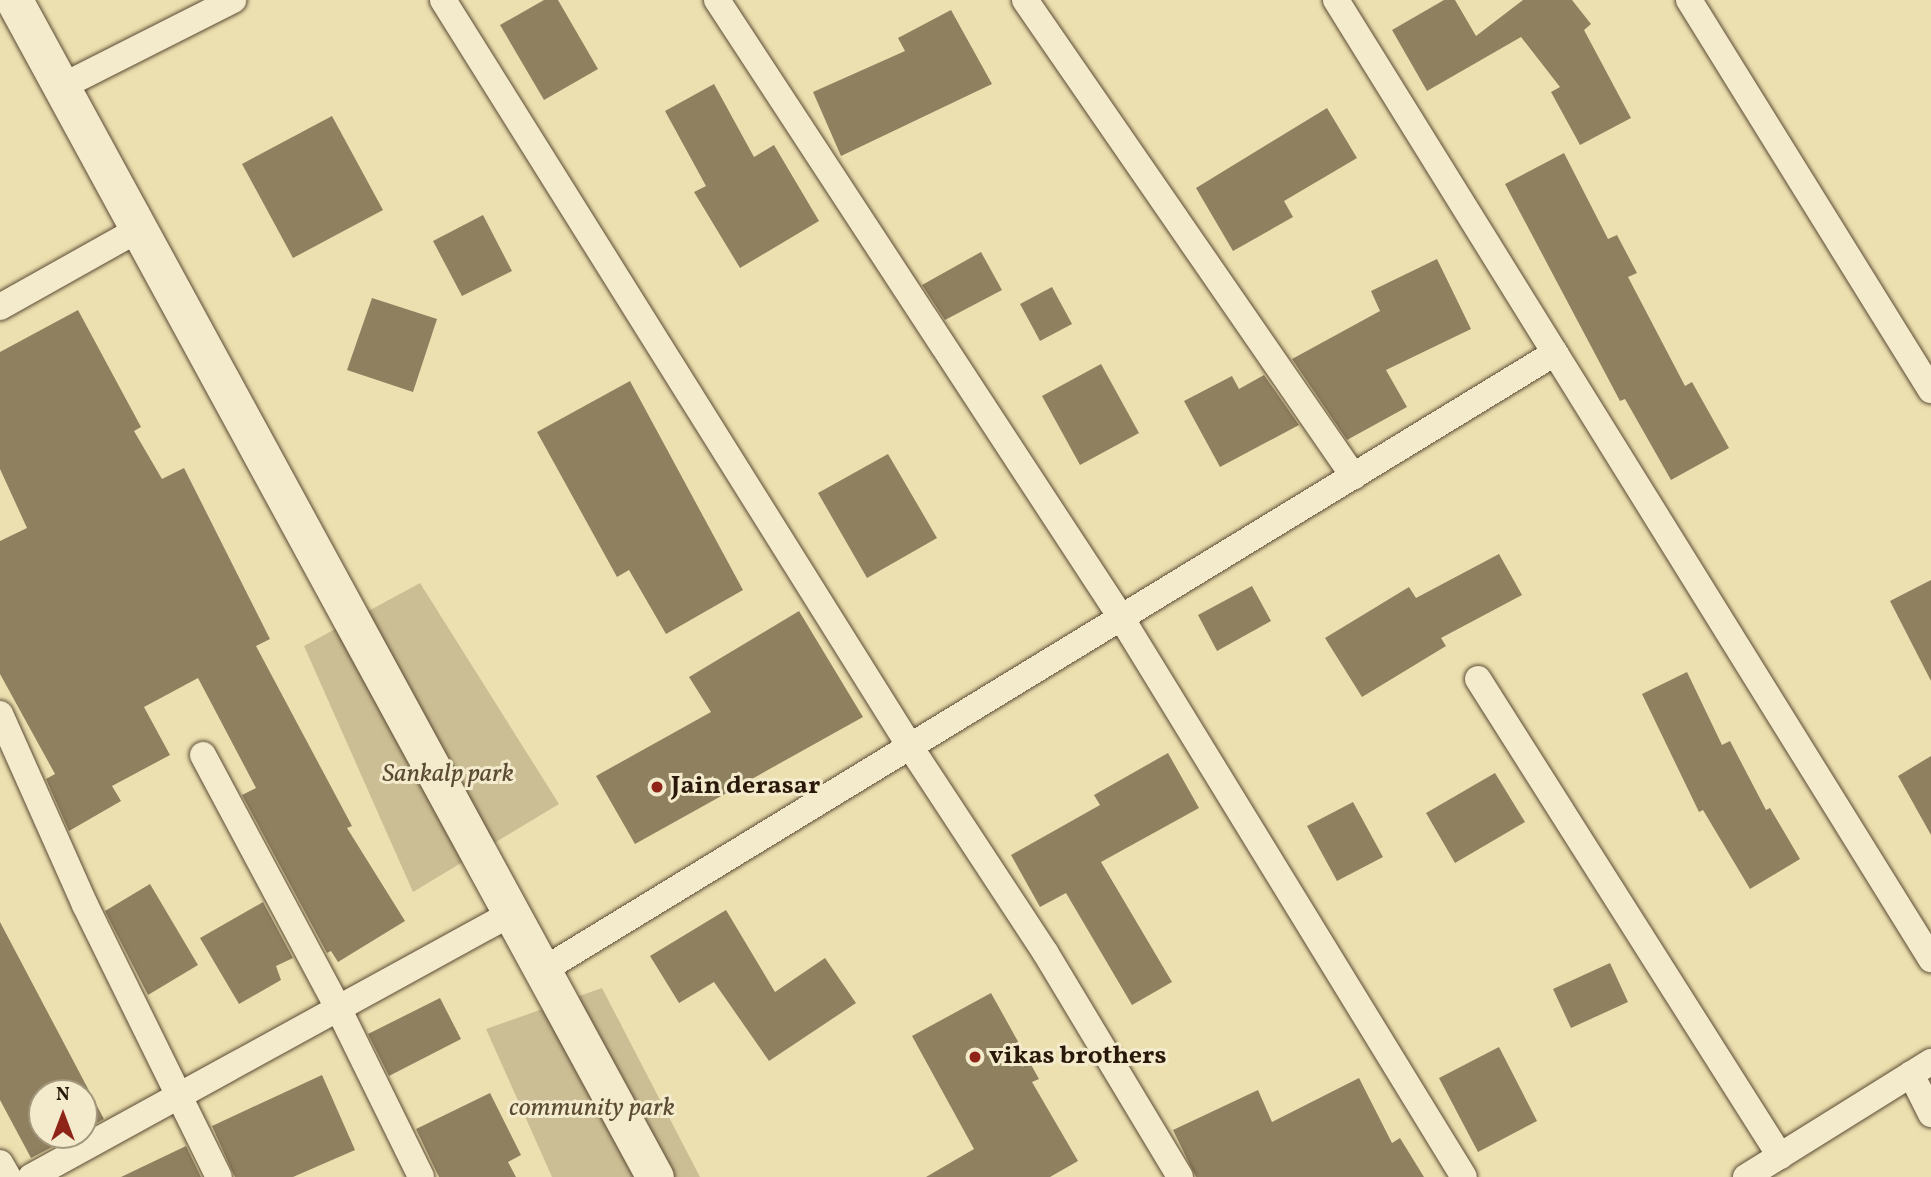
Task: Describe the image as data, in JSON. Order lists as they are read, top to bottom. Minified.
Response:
{"parks":["Sankalp park","community park"],"places":["Jain derasar","vikas brothers"],"north":"top"}
